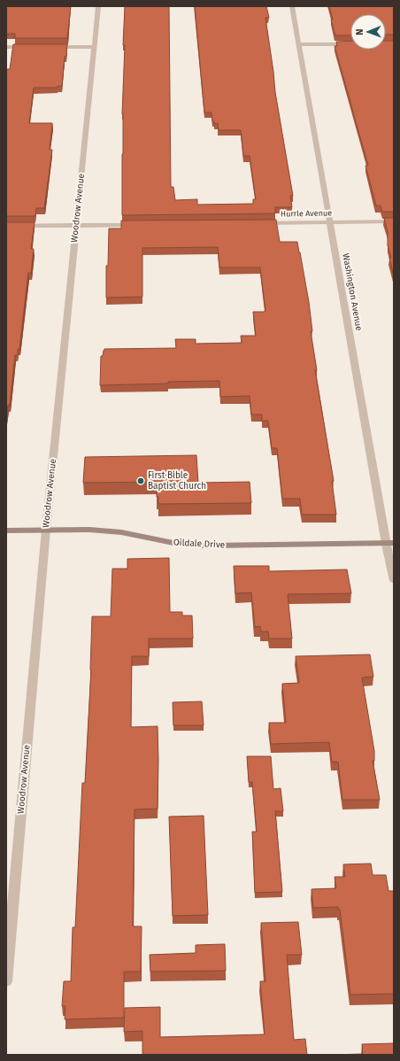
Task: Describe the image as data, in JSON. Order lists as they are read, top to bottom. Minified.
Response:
{"streets":{"street":["Woodrow Avenue","Hurrle Avenue","Washington Avenue","Oildale Drive"]},"crossings":[["Woodrow Avenue","Oildale Drive"],["Hurrle Avenue","Washington Avenue"],["Washington Avenue","Oildale Drive"]],"places":["First Bible Baptist Church"],"north":"left"}
